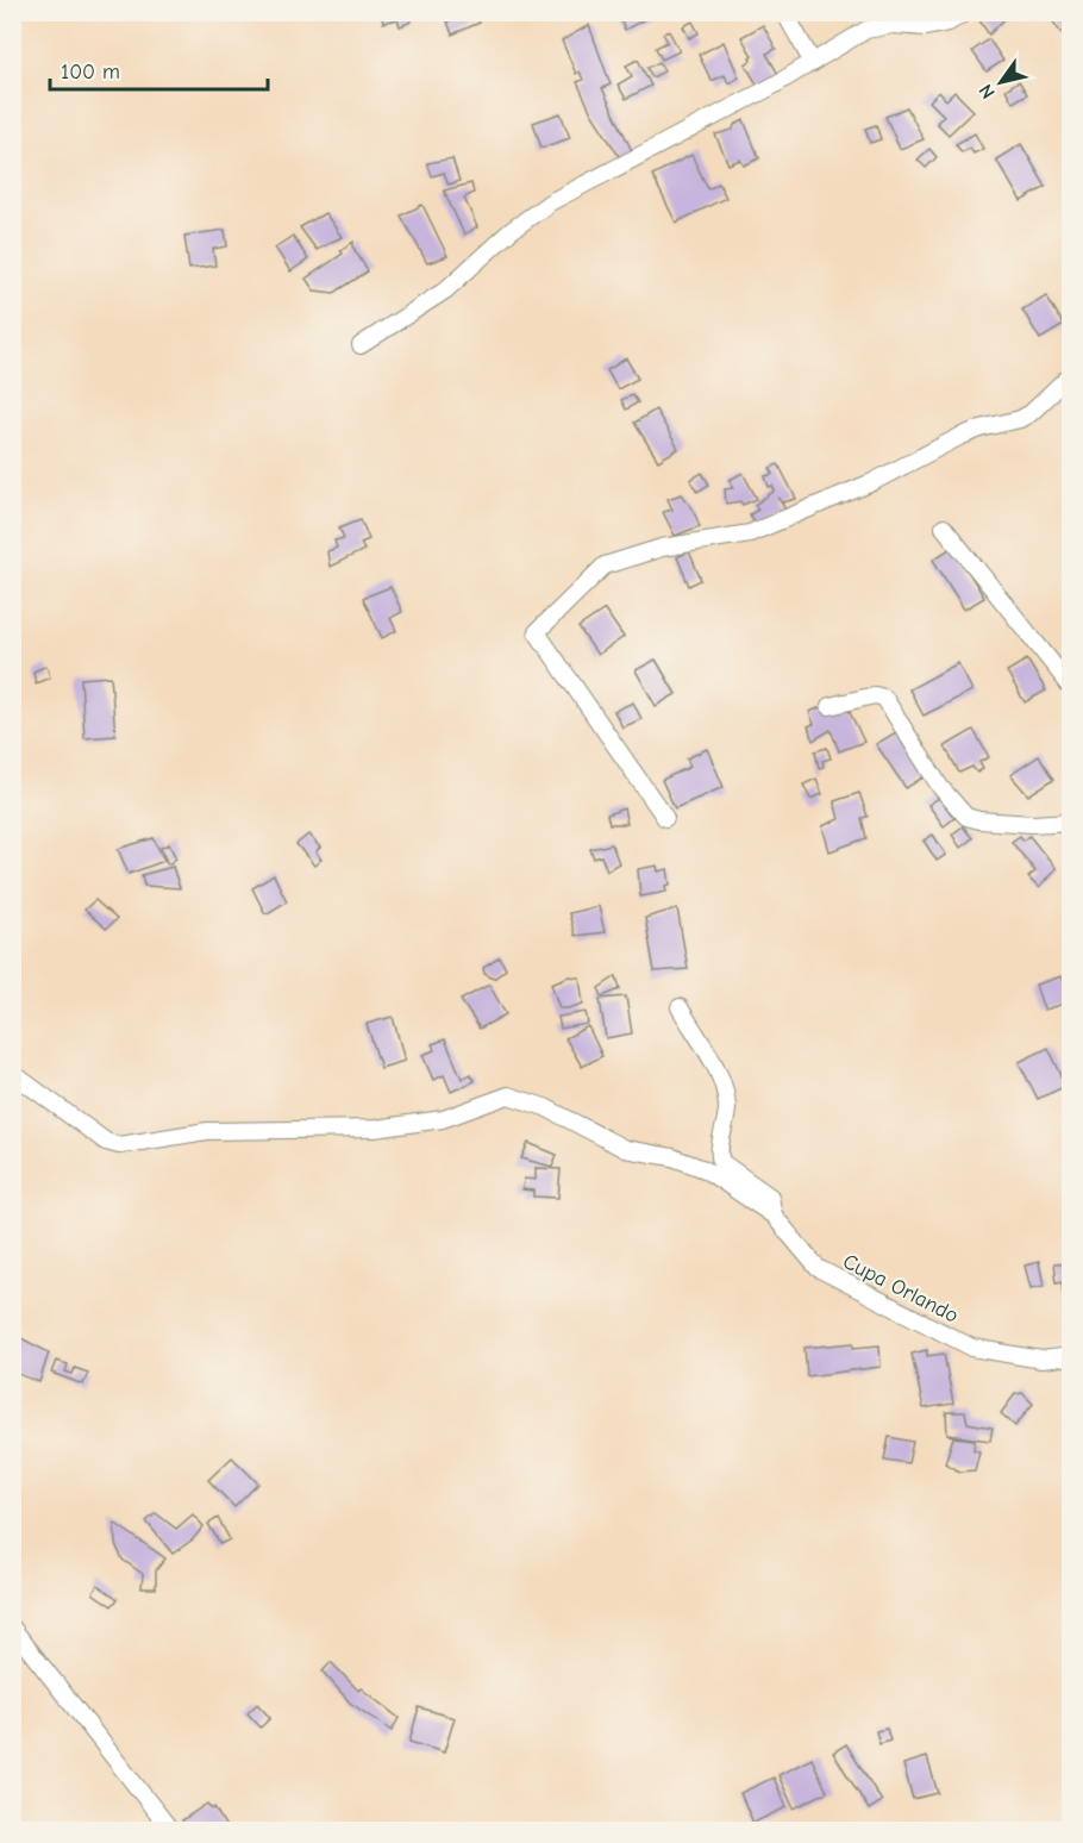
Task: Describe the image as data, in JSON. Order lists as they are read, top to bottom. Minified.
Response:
{"streets":{"street":["Cupa Orlando"]},"scale_bar":"100 m","north":"bottom left"}
